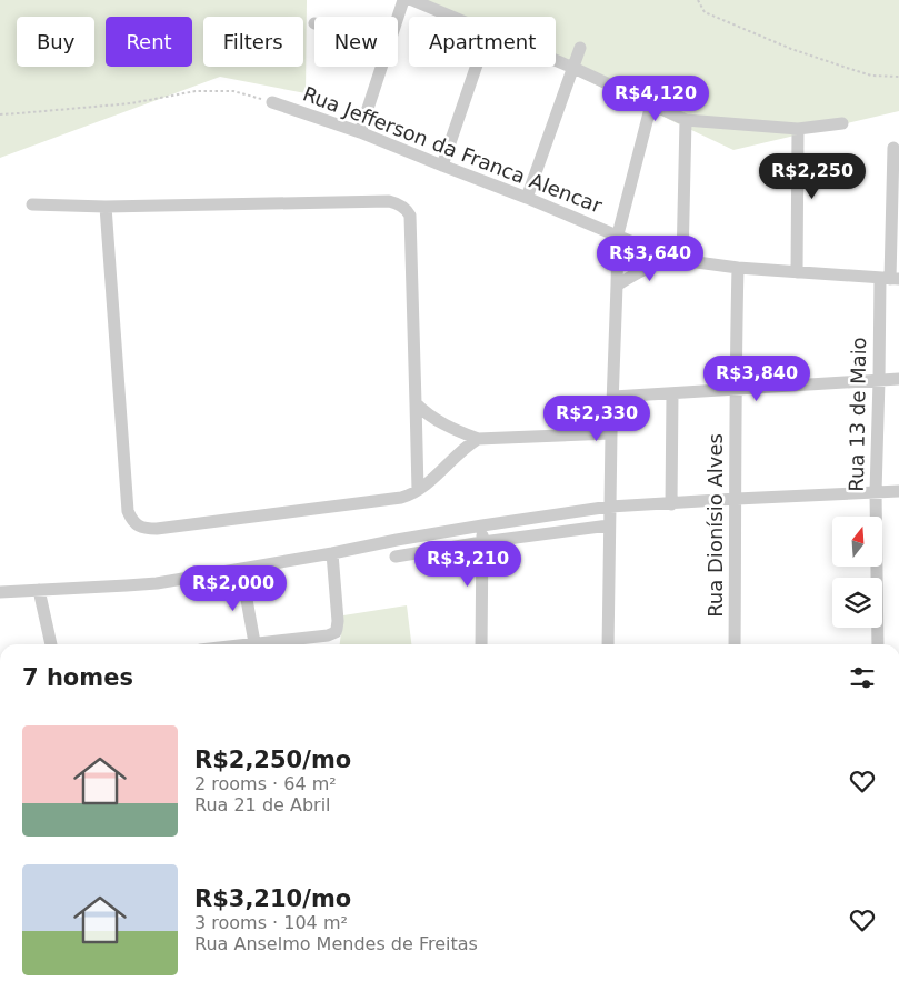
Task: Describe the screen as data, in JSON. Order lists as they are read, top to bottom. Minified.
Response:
{"streets":{"street":["Rua Jefferson da Franca Alencar","Rua 13 de Maio","Rua Dionísio Alves"]},"north":"top","page":{"chip":["Buy","Rent","Filters","New","Apartment"],"price":["R$4,120","R$2,250","R$3,640","R$3,840","R$2,330","R$3,210","R$2,000"],"heading":"7 homes","list":[{"name":"R$2,250/mo","note":"2 rooms · 64 m² · Rua 21 de Abril"},{"name":"R$3,210/mo","note":"3 rooms · 104 m² · Rua Anselmo Mendes de Freitas"}]}}
